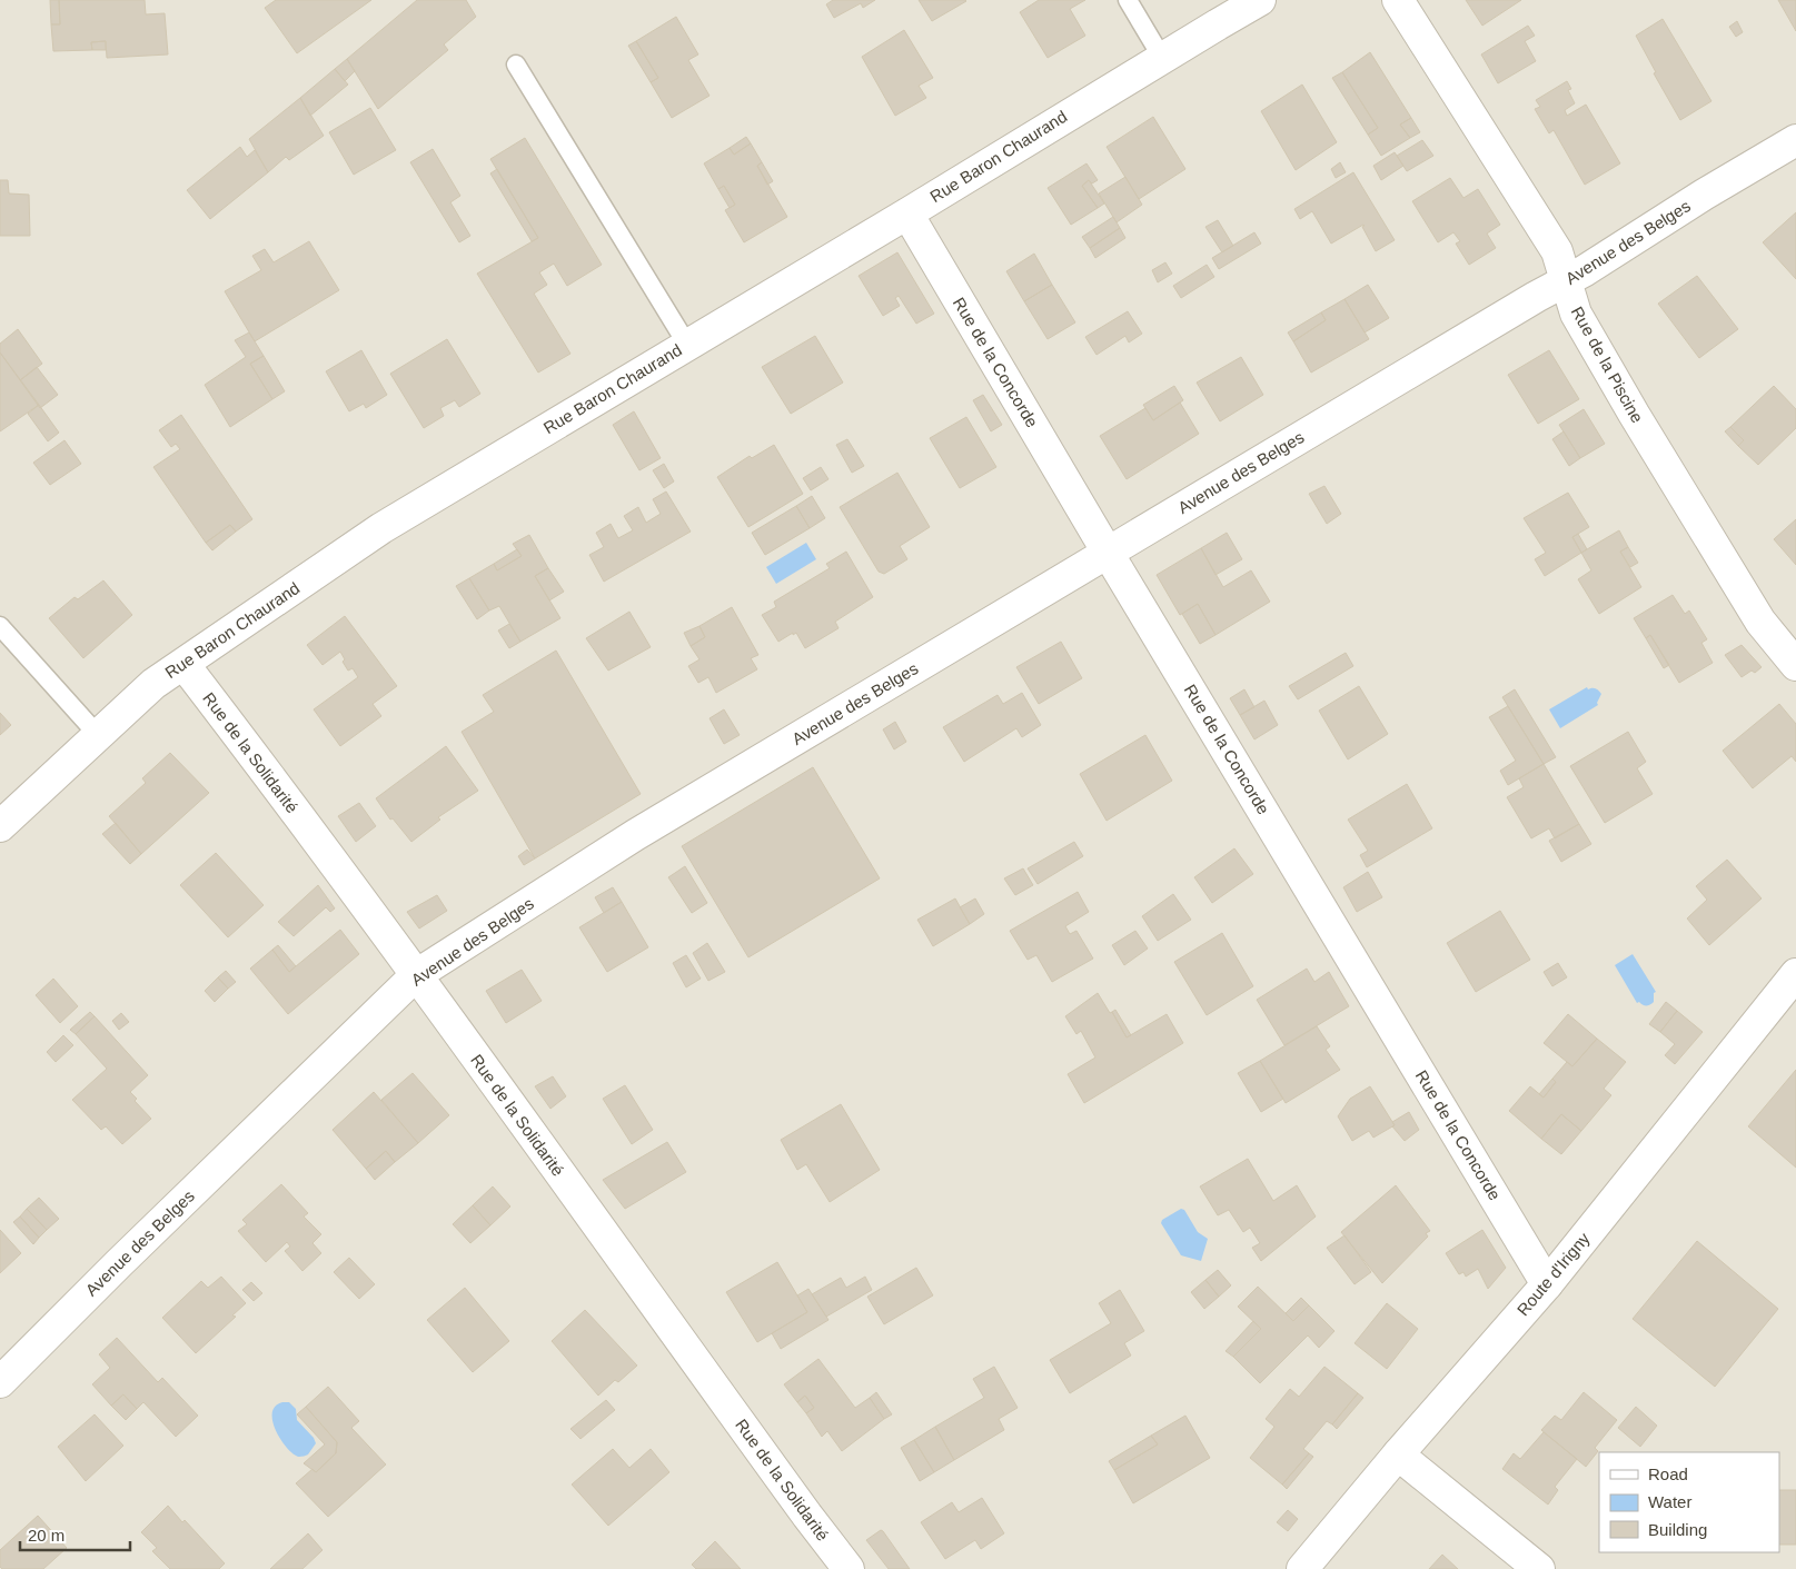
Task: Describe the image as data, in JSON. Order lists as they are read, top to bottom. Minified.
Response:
{"streets":{"street":["Rue Baron Chaurand","Avenue des Belges","Rue de la Concorde","Rue de la Piscine","Rue de la Solidarité","Route d'Irigny"]},"crossings":[["Rue Baron Chaurand","Rue de la Concorde"],["Rue Baron Chaurand","Rue de la Solidarité"],["Avenue des Belges","Rue de la Concorde"],["Avenue des Belges","Rue de la Piscine"],["Avenue des Belges","Rue de la Solidarité"],["Rue de la Concorde","Route d'Irigny"]],"legend":["Road","Water","Building"],"scale_bar":"20 m"}
